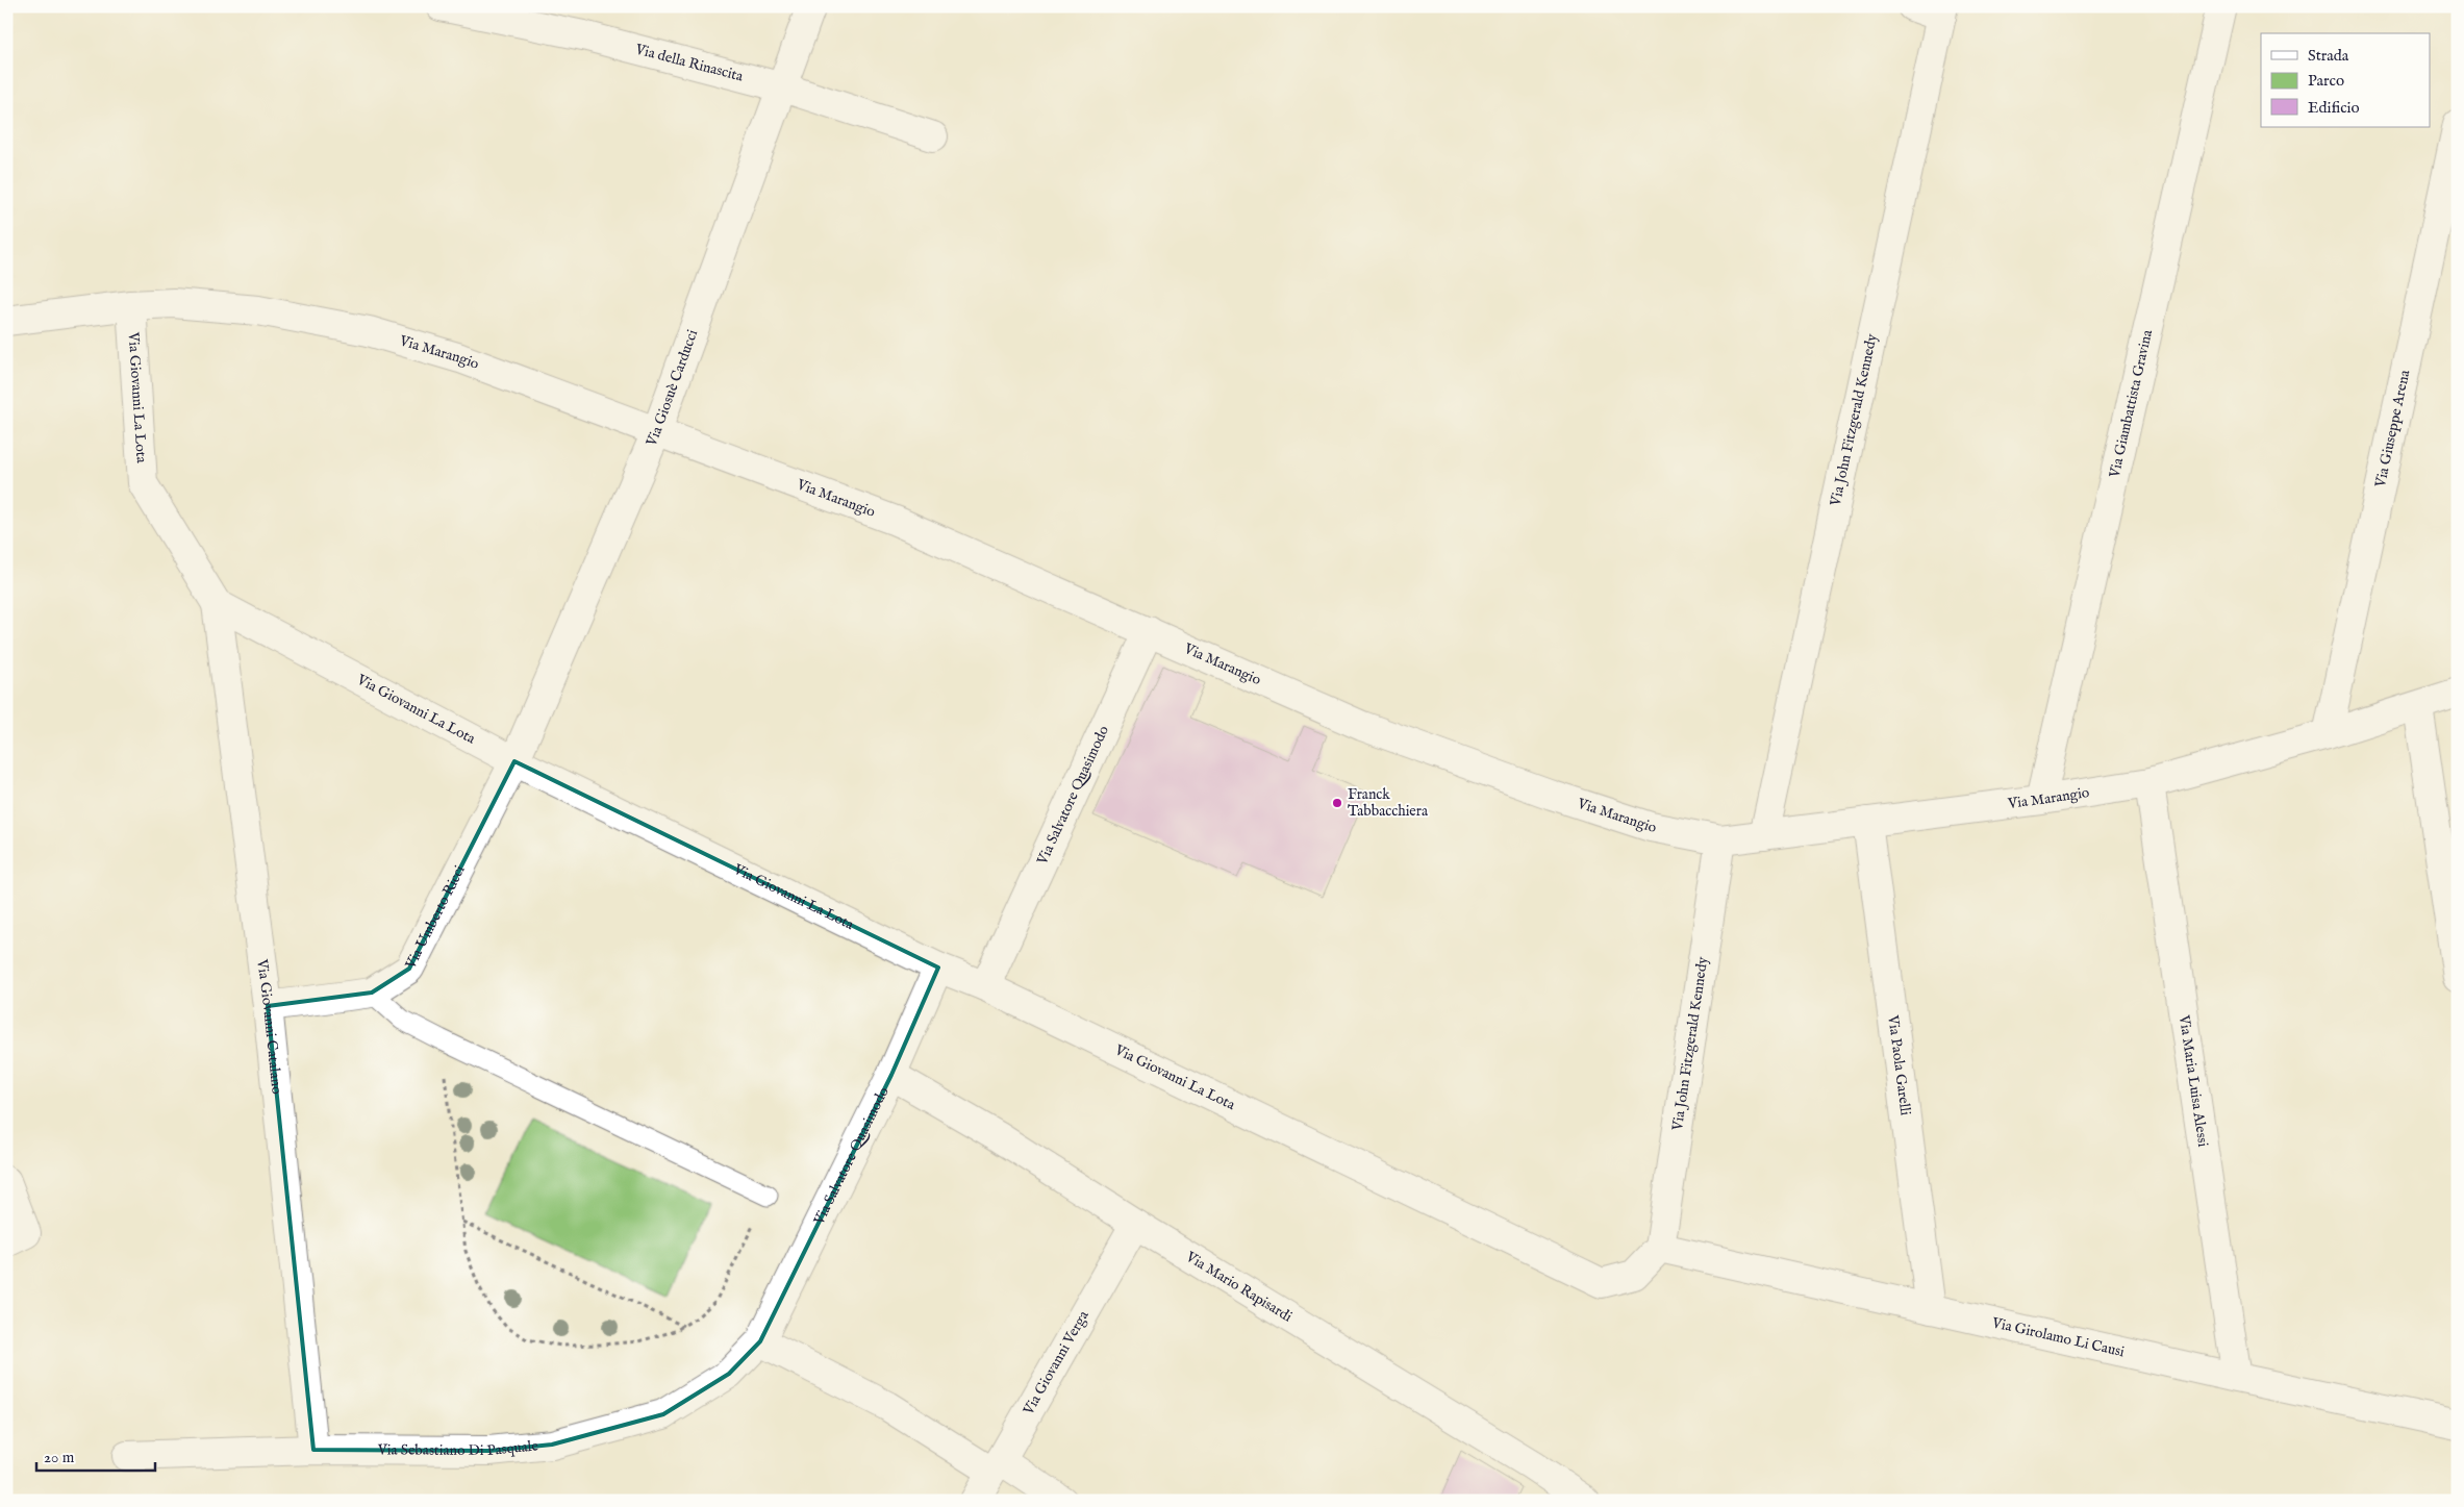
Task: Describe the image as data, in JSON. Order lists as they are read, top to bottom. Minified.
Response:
{"streets":{"street":["Via della Rinascita","Via Marangio","Via Giosuè Carducci","Via Giovanni La Lota","Via Giambattista Gravina","Via John Fitzgerald Kennedy","Via Giuseppe Arena","Via Salvatore Quasimodo","Via Umberto Ricci","Via Giovanni Catalano","Via Paola Garelli","Via Maria Luisa Alessi","Via Mario Rapisardi","Via Girolamo Li Causi","Via Giovanni Verga","Via Sebastiano Di Pasquale"]},"crossings":[["Via della Rinascita","Via Giosuè Carducci"],["Via Marangio","Via Giosuè Carducci"],["Via Marangio","Via Giovanni La Lota"],["Via Marangio","Via Giambattista Gravina"],["Via Marangio","Via John Fitzgerald Kennedy"],["Via Marangio","Via Giuseppe Arena"],["Via Marangio","Via Salvatore Quasimodo"],["Via Marangio","Via Paola Garelli"],["Via Marangio","Via Maria Luisa Alessi"],["Via Giosuè Carducci","Via Giovanni La Lota"],["Via Giosuè Carducci","Via Umberto Ricci"],["Via Giovanni La Lota","Via John Fitzgerald Kennedy"],["Via Giovanni La Lota","Via Salvatore Quasimodo"],["Via Giovanni La Lota","Via Umberto Ricci"],["Via Giovanni La Lota","Via Giovanni Catalano"],["Via Giovanni La Lota","Via Girolamo Li Causi"],["Via John Fitzgerald Kennedy","Via Girolamo Li Causi"],["Via Salvatore Quasimodo","Via Mario Rapisardi"],["Via Salvatore Quasimodo","Via Sebastiano Di Pasquale"],["Via Umberto Ricci","Via Giovanni Catalano"],["Via Giovanni Catalano","Via Sebastiano Di Pasquale"],["Via Paola Garelli","Via Girolamo Li Causi"],["Via Maria Luisa Alessi","Via Girolamo Li Causi"],["Via Mario Rapisardi","Via Giovanni Verga"]],"places":["Franck Tabbacchiera"],"legend":["Strada","Parco","Edificio"],"scale_bar":"20 m"}
